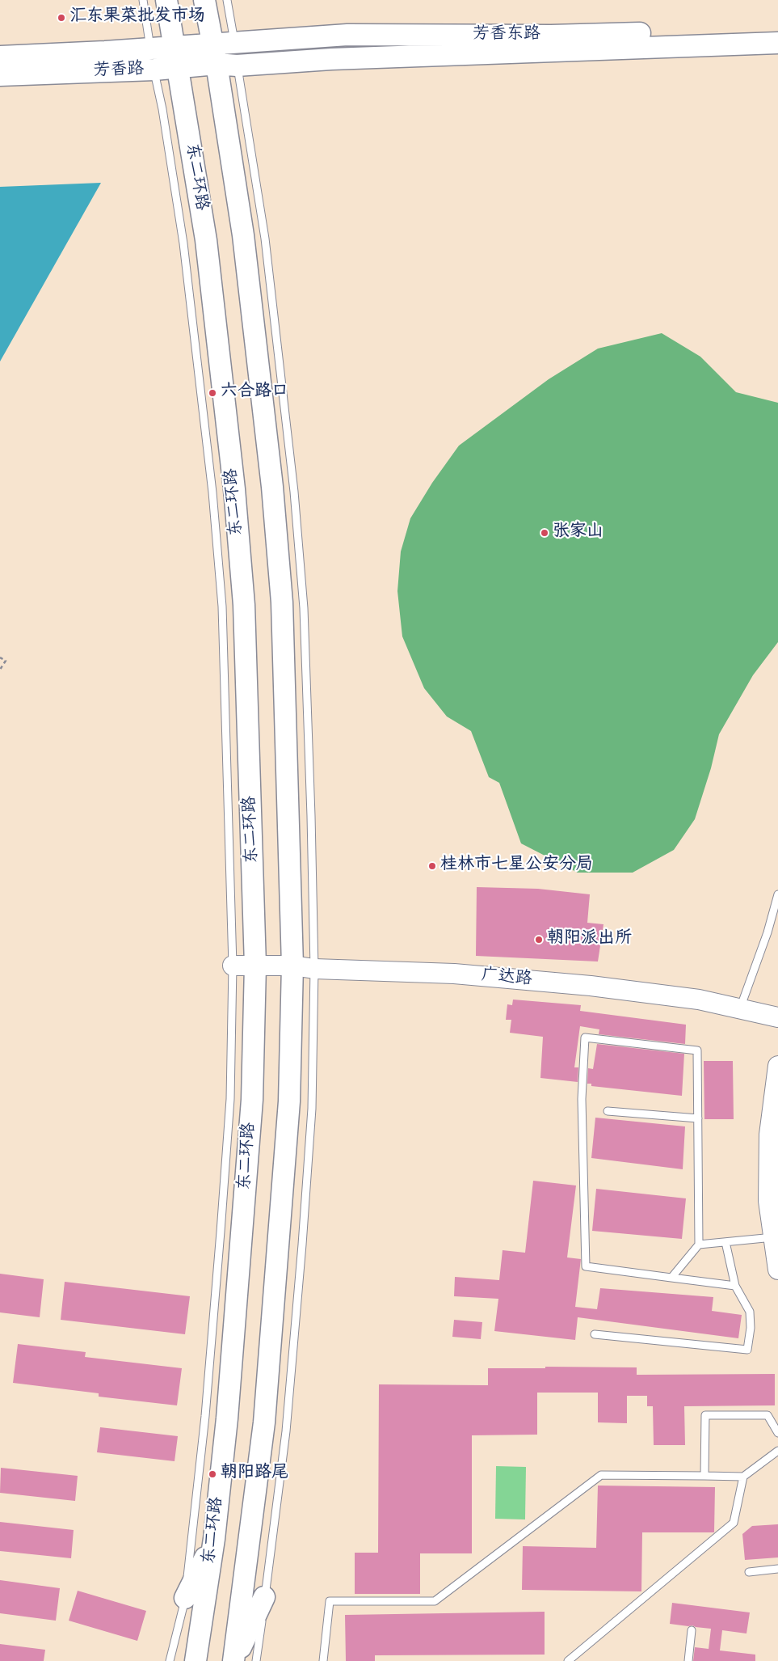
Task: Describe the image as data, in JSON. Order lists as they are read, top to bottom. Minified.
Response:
{"streets":{"main road":["芳香东路","芳香路","东二环路"],"street":["广达路"]},"crossings":[["芳香东路","芳香路"],["芳香东路","东二环路"],["芳香路","东二环路"],["东二环路","广达路"]],"places":["汇东果菜批发市场","六合路口","张家山","桂林市七星公安分局","朝阳派出所","朝阳路尾"]}
